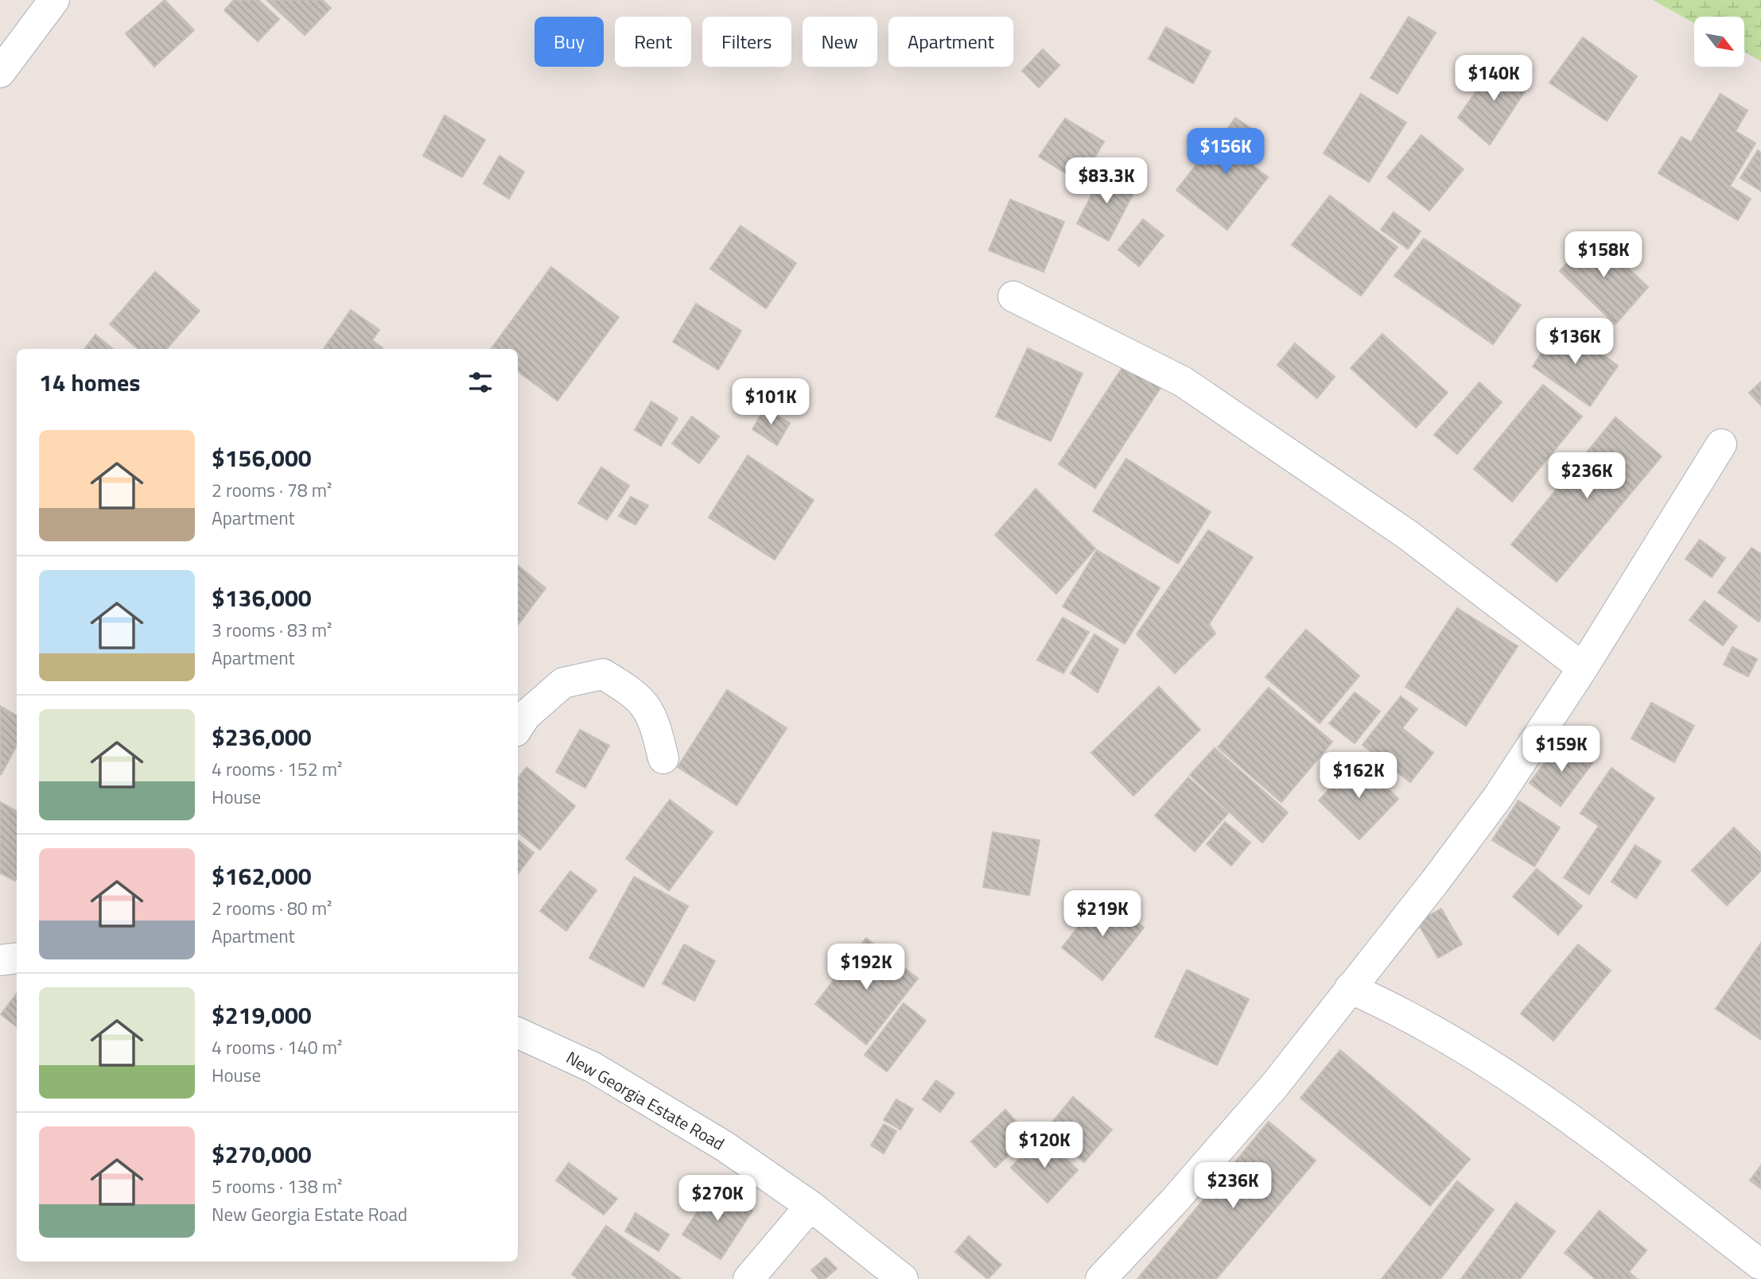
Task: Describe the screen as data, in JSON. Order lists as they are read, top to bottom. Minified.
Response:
{"streets":{"street":["New Georgia Estate Road"]},"north":"bottom right","page":{"chip":["Buy","Rent","Filters","New","Apartment"],"price":["$140K","$156K","$83.3K","$158K","$136K","$101K","$236K","$159K","$162K","$219K","$192K","$120K","$236K","$270K"],"heading":"14 homes","list":[{"name":"$156,000","note":"2 rooms · 78 m² · Apartment"},{"name":"$136,000","note":"3 rooms · 83 m² · Apartment"},{"name":"$236,000","note":"4 rooms · 152 m² · House"},{"name":"$162,000","note":"2 rooms · 80 m² · Apartment"},{"name":"$219,000","note":"4 rooms · 140 m² · House"},{"name":"$270,000","note":"5 rooms · 138 m² · New Georgia Estate Road"}]}}
